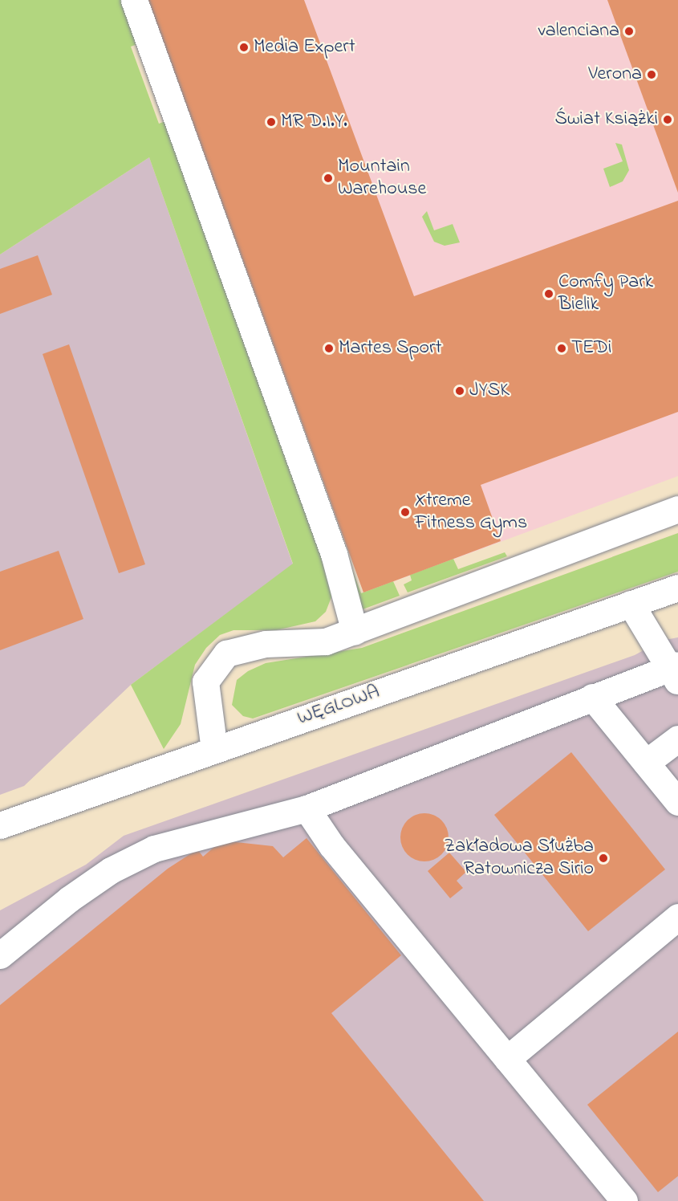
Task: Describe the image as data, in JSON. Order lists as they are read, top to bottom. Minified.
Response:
{"streets":{"street":["WĘGLOWA"]},"places":["valenciana","Media Expert","Verona","Świat Książki","MR D.I.Y.","Mountain Warehouse","Comfy Park Bielik","Martes Sport","TEDi","JYSK","Xtreme Fitness Gyms","Zakładowa Służba Ratownicza Sirio"]}
